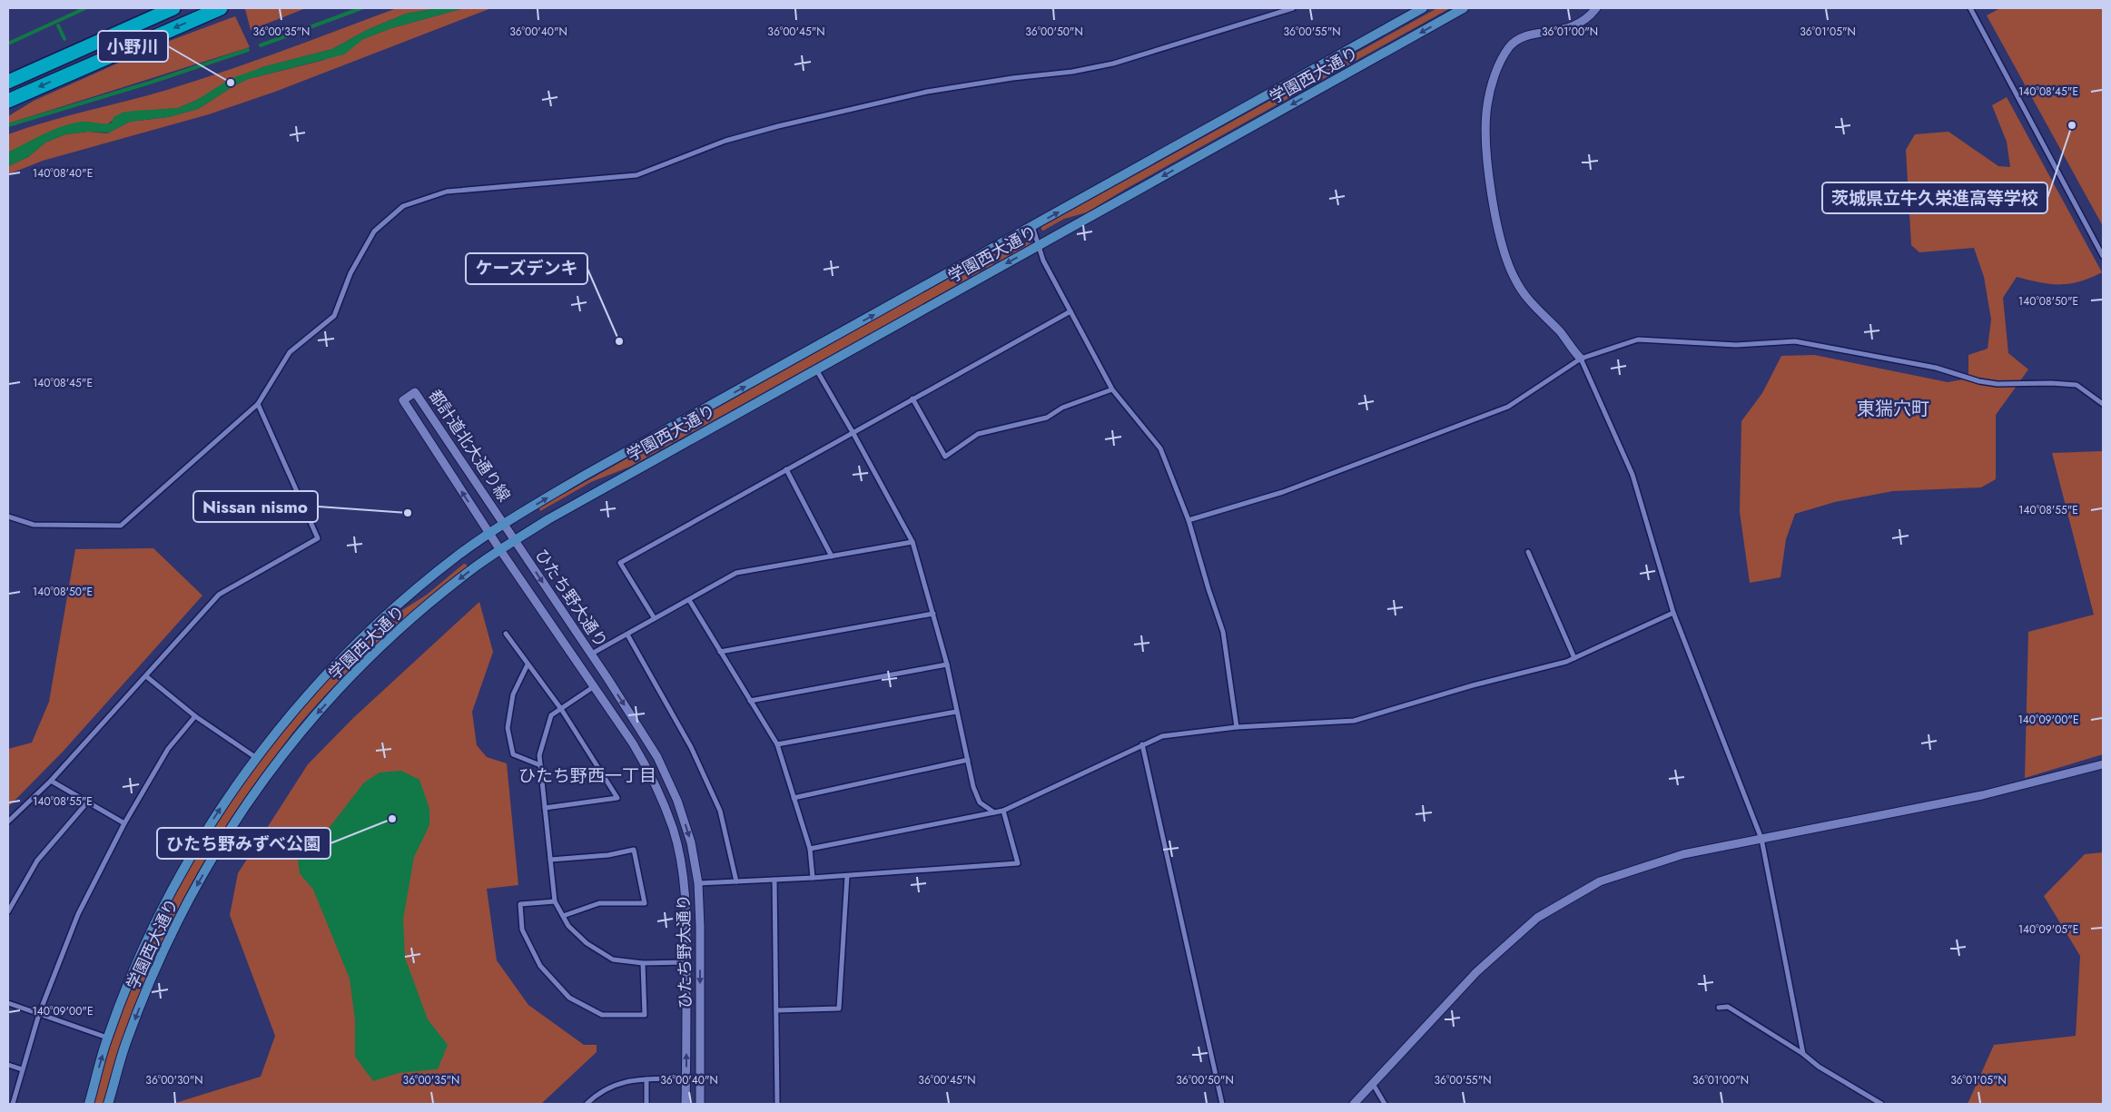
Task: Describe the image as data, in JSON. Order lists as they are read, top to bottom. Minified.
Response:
{"streets":{"main road":["学園西大通り"],"street":["都計道北大通り線","ひたち野大通り"]},"crossings":[["学園西大通り","都計道北大通り線"],["学園西大通り","ひたち野大通り"],["都計道北大通り線","ひたち野大通り"]],"districts":["東猯穴町","ひたち野西一丁目"],"places":["小野川","茨城県立牛久栄進高等学校","ケーズデンキ","Nissan nismo","ひたち野みずべ公園"],"coordinates":["36°00'35\"N","36°00'40\"N","36°00'45\"N","36°00'50\"N","36°00'55\"N","36°01'00\"N","36°01'05\"N","140°08'45\"E","140°08'40\"E","140°08'50\"E","140°08'55\"E","140°09'00\"E","140°09'05\"E","36°00'30\"N"]}
